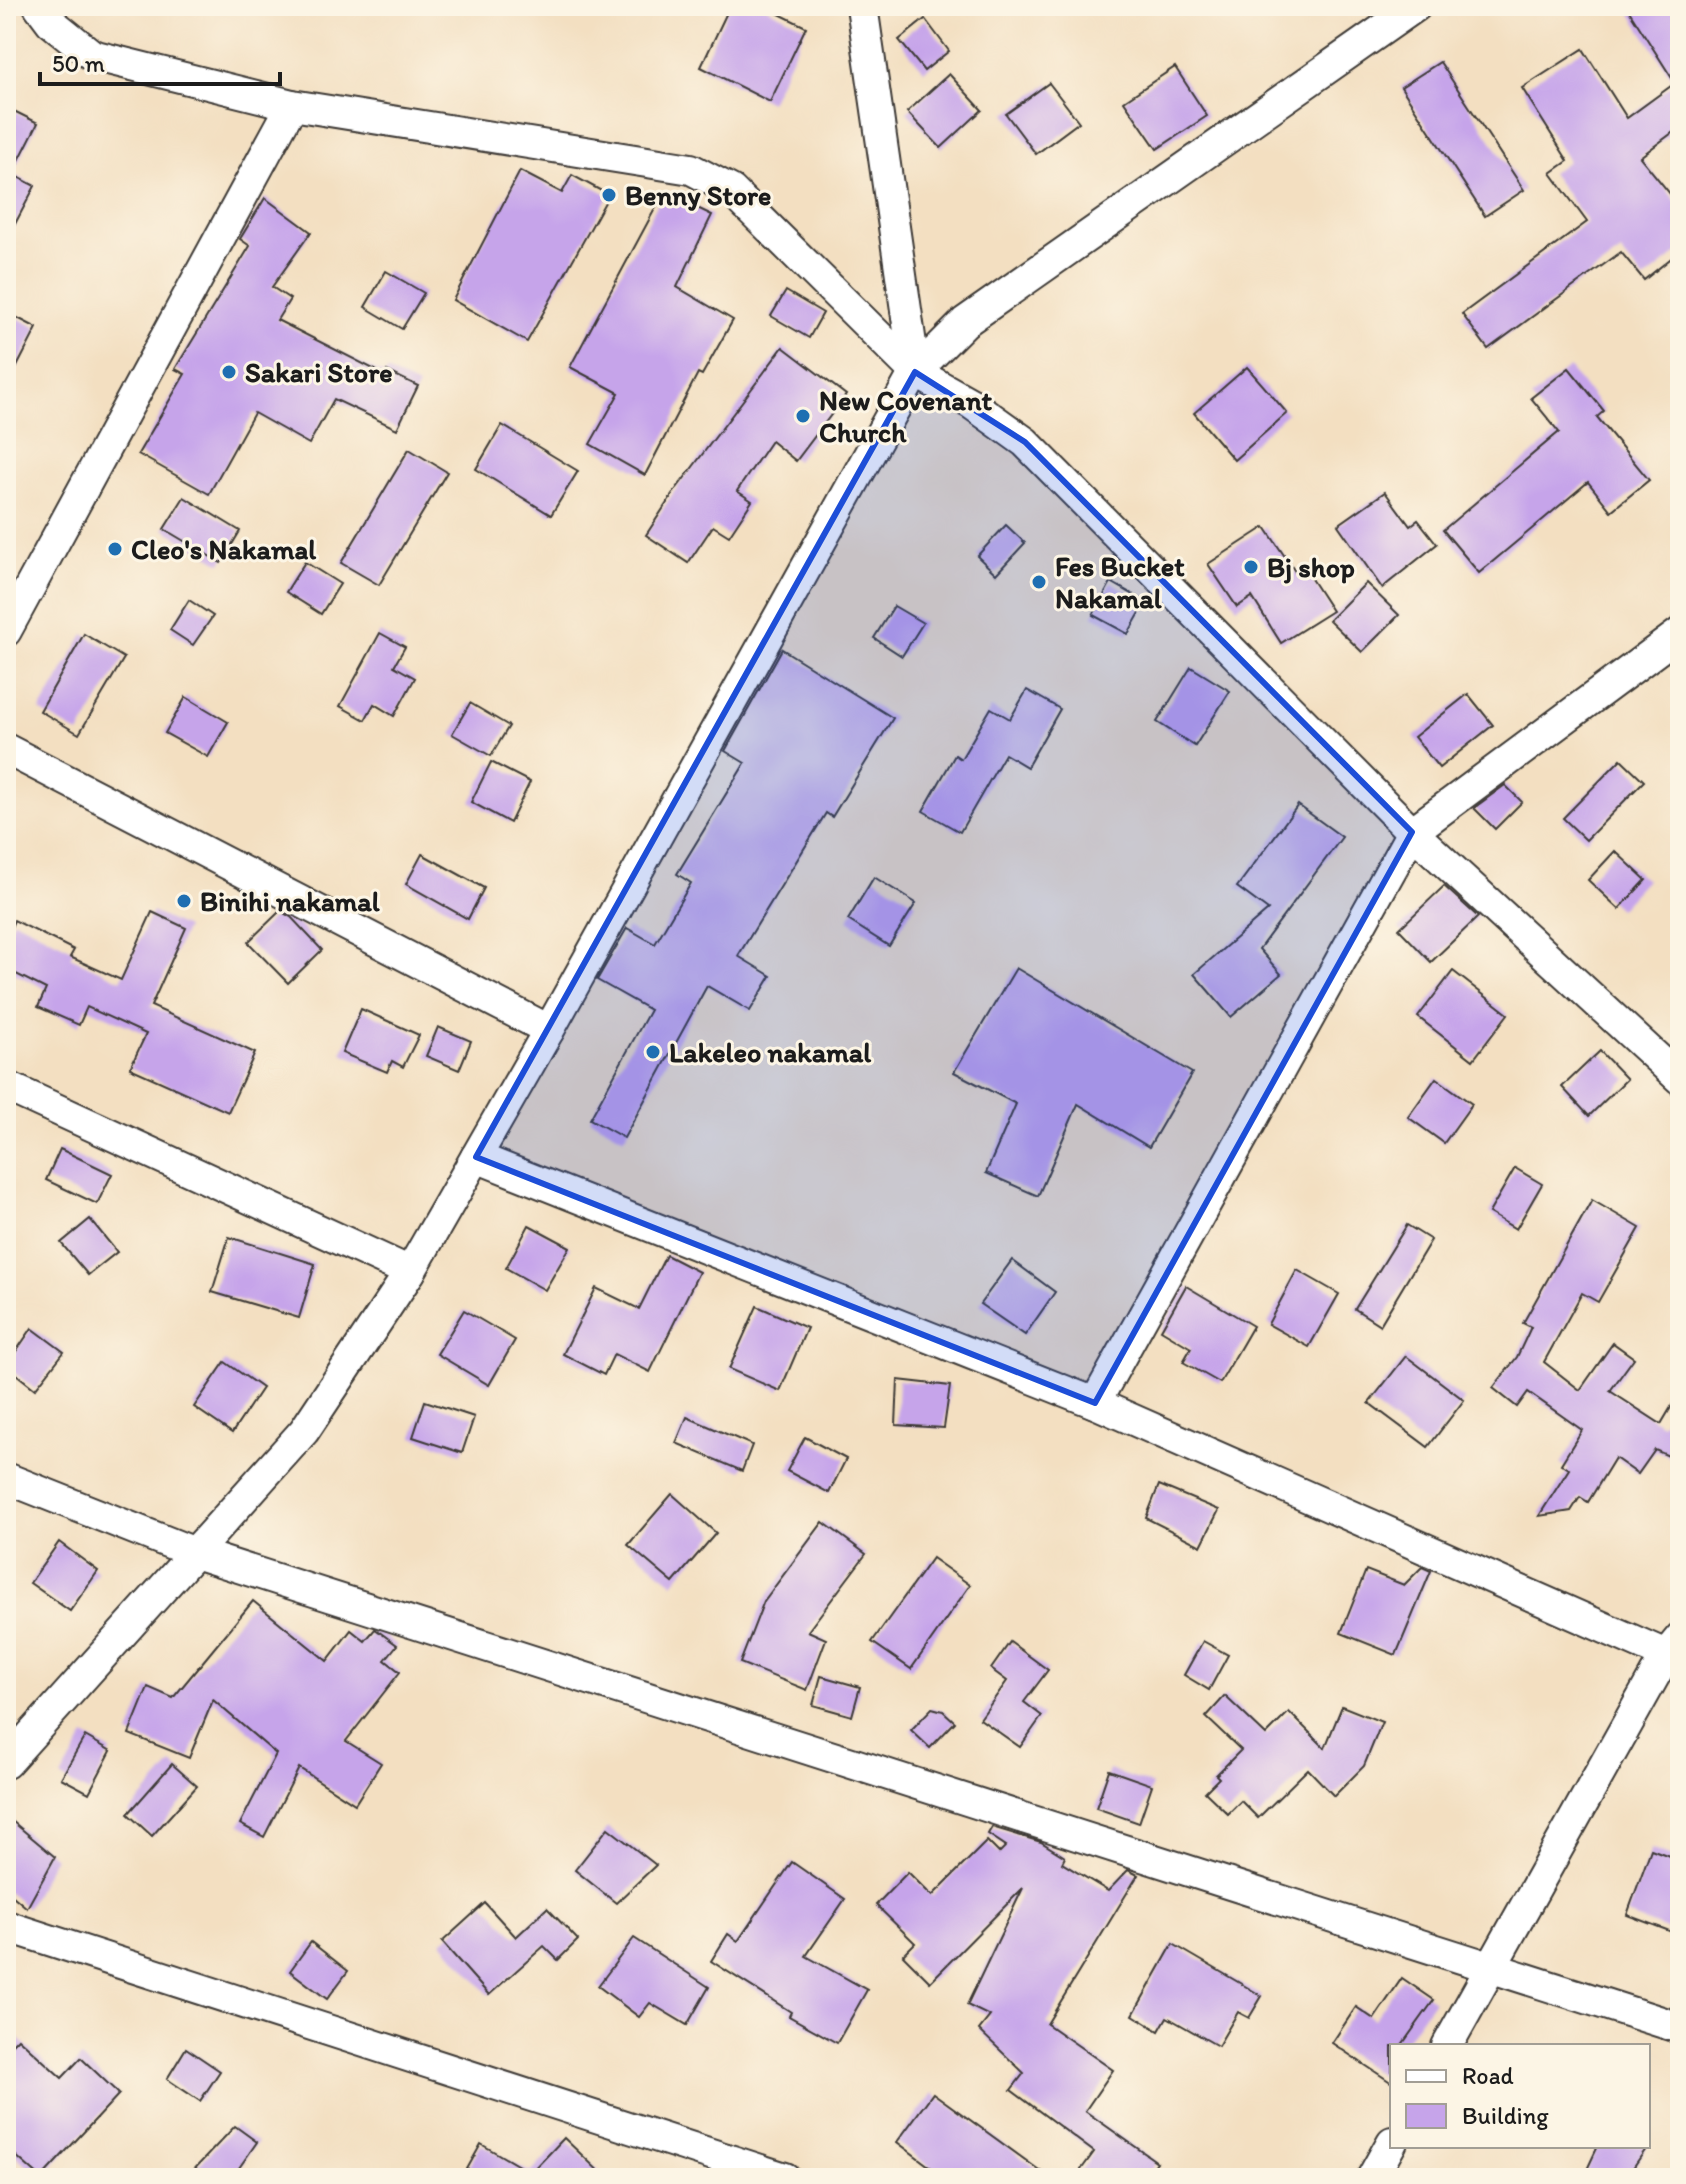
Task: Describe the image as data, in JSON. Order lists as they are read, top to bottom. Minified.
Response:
{"places":["Benny Store","Sakari Store","New Covenant Church","Cleo's Nakamal","Bj shop","Fes Bucket Nakamal","Binihi nakamal","Lakeleo nakamal"],"legend":["Road","Building"],"scale_bar":"50 m"}
